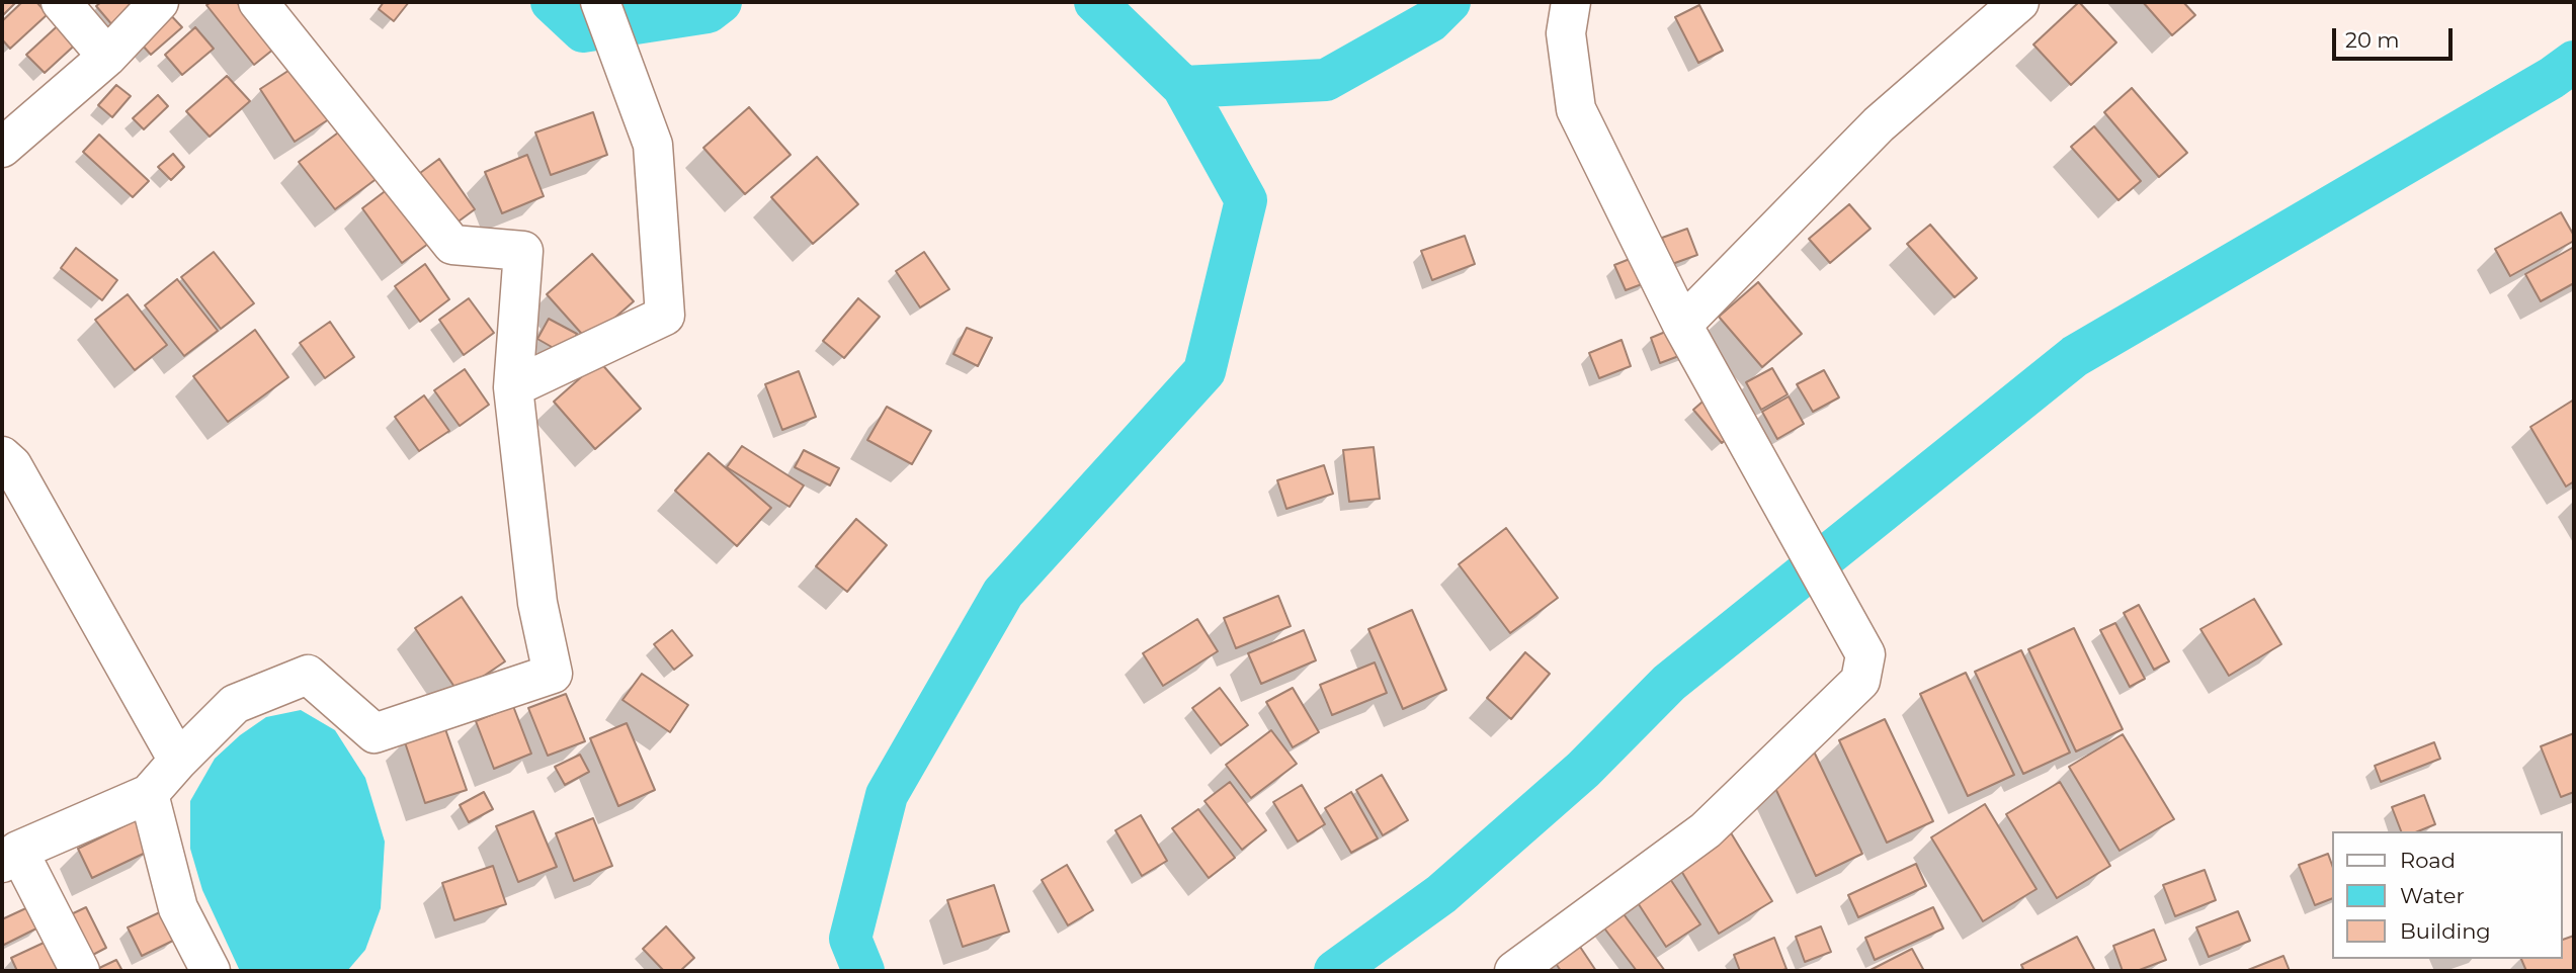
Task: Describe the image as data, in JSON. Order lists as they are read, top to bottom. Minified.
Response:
{"legend":["Road","Water","Building"],"scale_bar":"20 m"}
